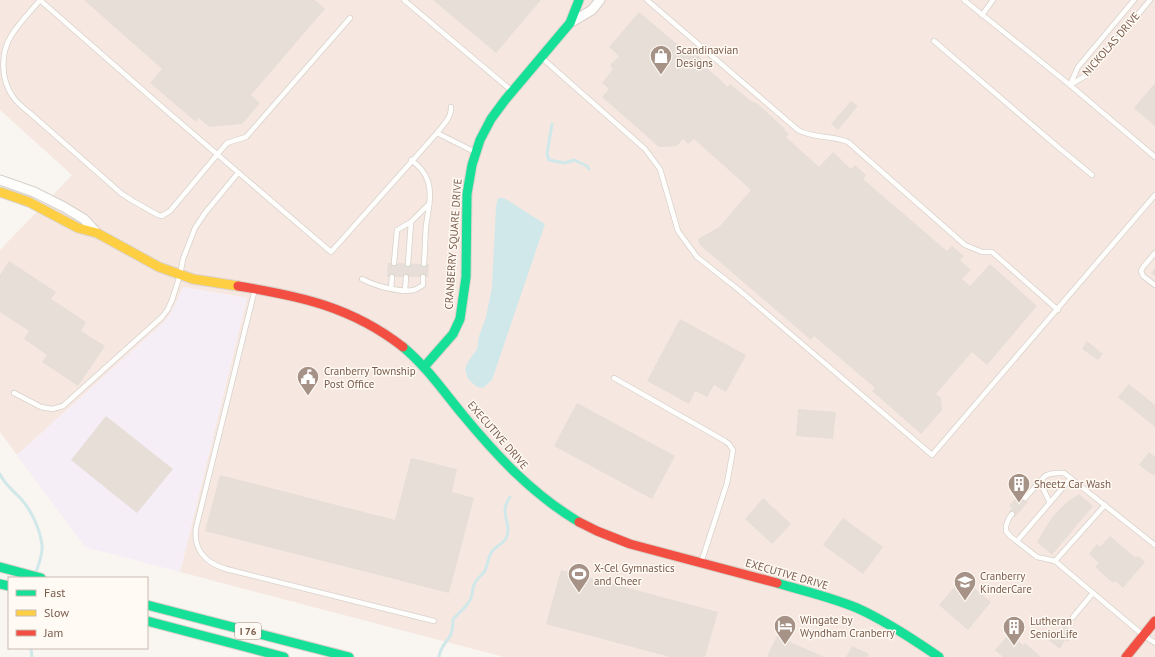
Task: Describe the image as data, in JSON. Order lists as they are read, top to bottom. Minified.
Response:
{"streets":{"main road":["CRANBERRY SQUARE DRIVE","EXECUTIVE DRIVE","I 76"],"lane":["NICKOLAS DRIVE"]},"crossings":[["CRANBERRY SQUARE DRIVE","EXECUTIVE DRIVE"]],"places":{"shop":["Scandinavian Designs"],"public building":["Cranberry Township Post Office"],"building":["Sheetz Car Wash","Lutheran SeniorLife"],"sports":["X-Cel Gymnastics and Cheer"],"school or university":["Cranberry KinderCare"],"hotel":["Wingate by Wyndham Cranberry"]},"legend":["Fast","Slow","Jam"]}
